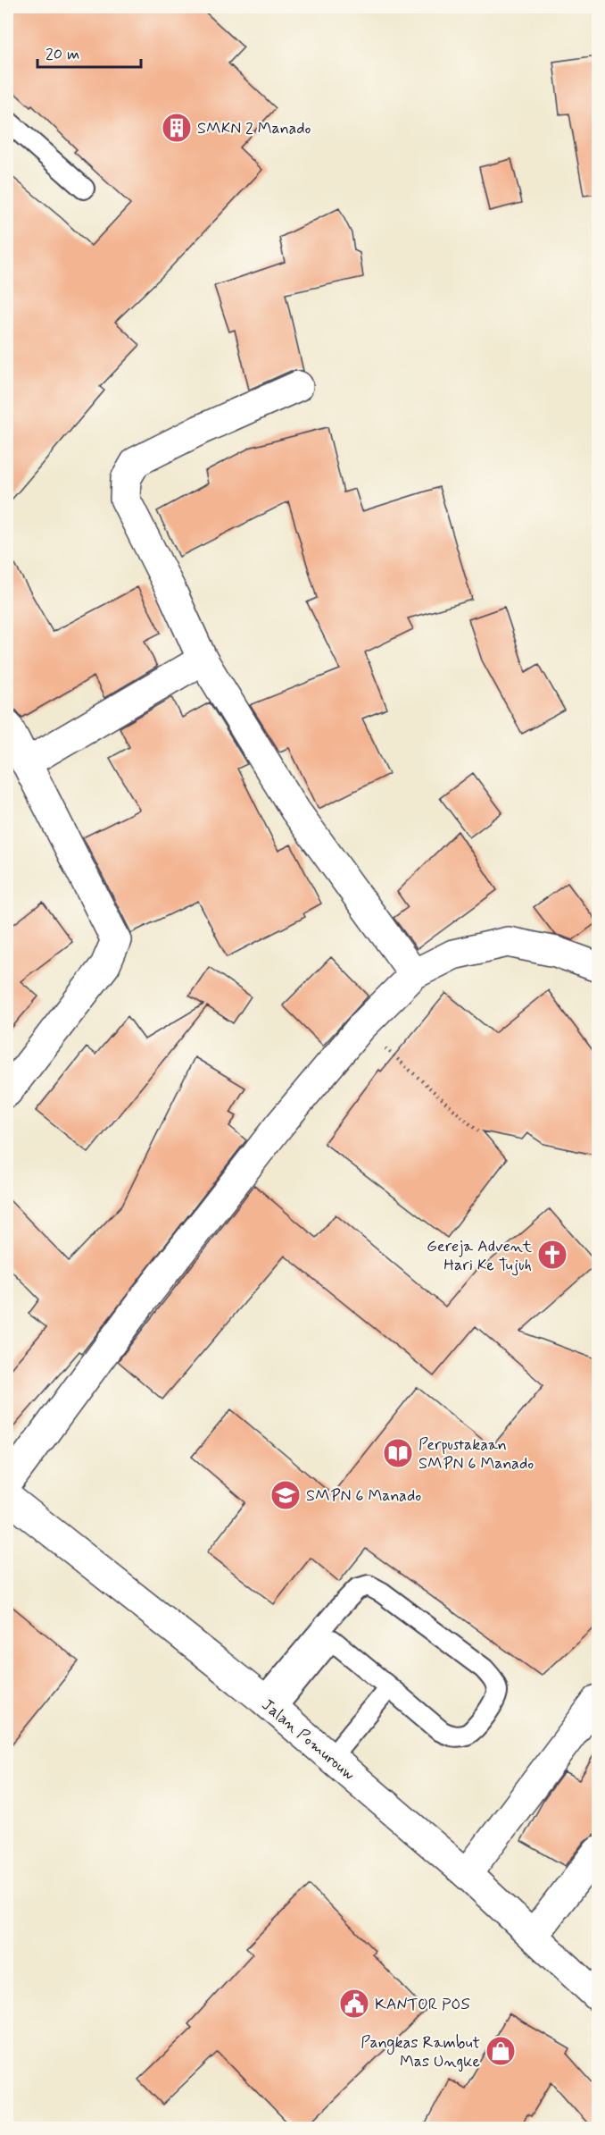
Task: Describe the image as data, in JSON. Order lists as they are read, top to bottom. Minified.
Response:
{"streets":{"street":["Jalan Pomurouw"]},"places":{"building":["SMKN 2 Manado"],"church":["Gereja Advent Hari Ke Tujuh"],"library":["Perpustakaan SMPN 6 Manado"],"school or university":["SMPN 6 Manado"],"public building":["KANTOR POS"],"shop":["Pangkas Rambut Mas Ungke"]},"scale_bar":"20 m"}
